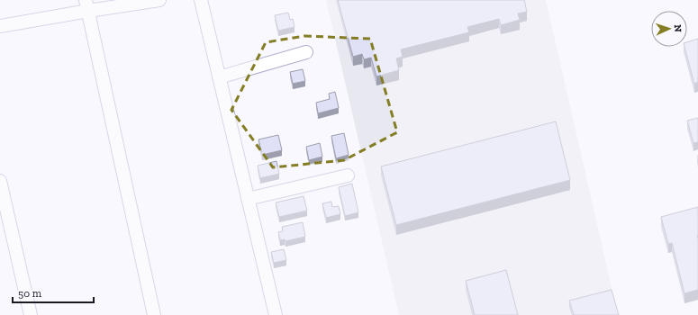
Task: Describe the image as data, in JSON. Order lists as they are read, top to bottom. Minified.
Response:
{"scale_bar":"50 m","north":"right"}
